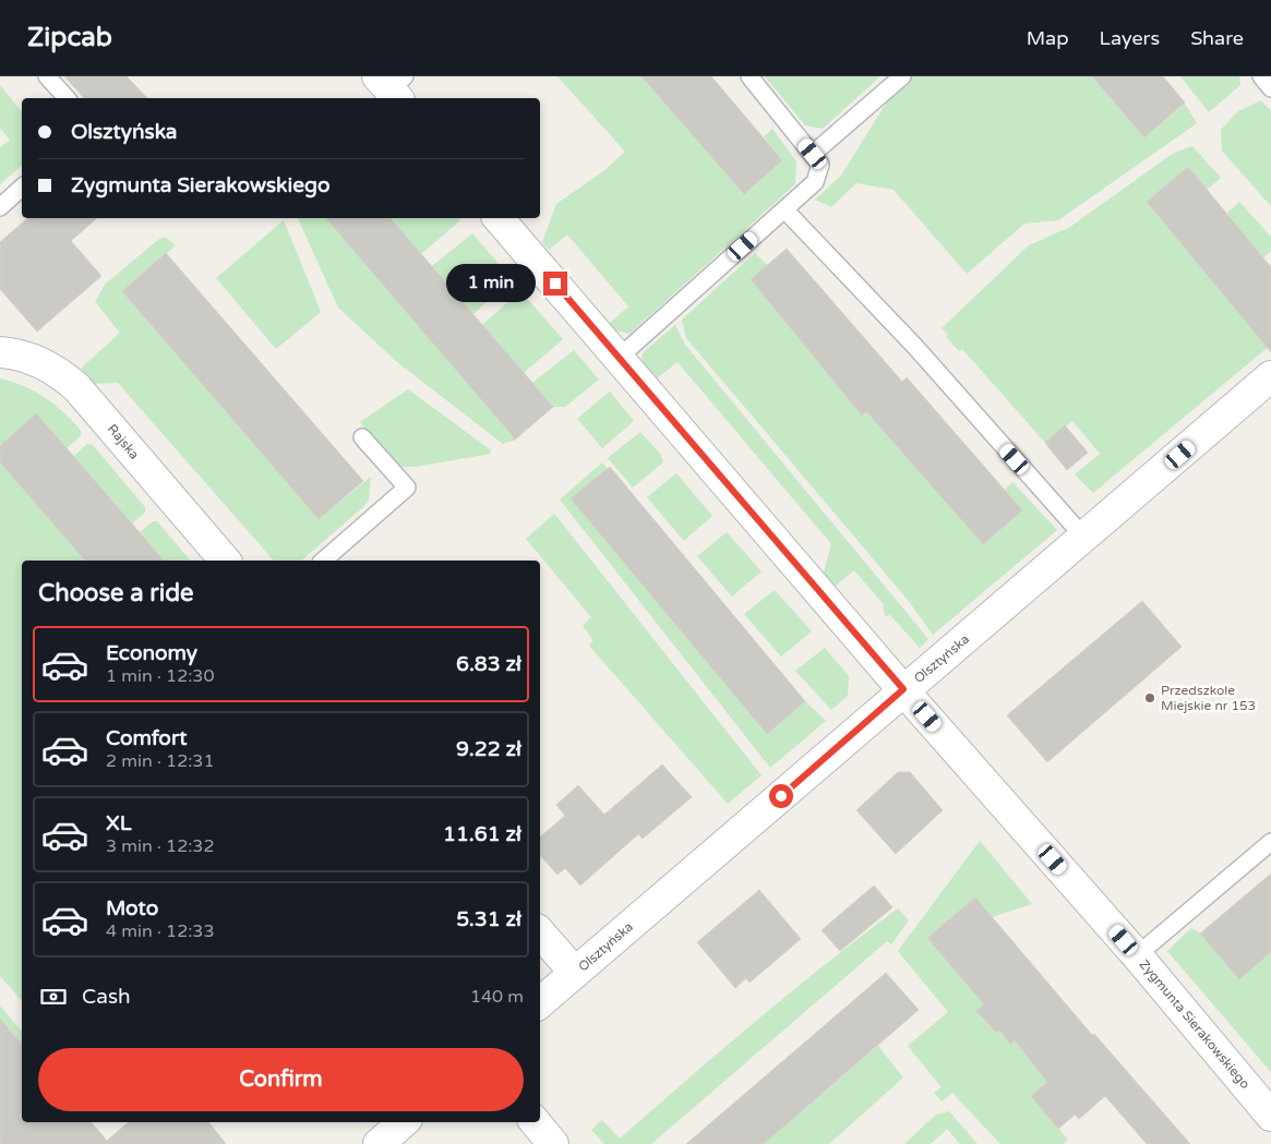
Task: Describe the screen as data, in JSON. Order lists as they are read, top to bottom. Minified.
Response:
{"streets":{"street":["Rajska","Olsztyńska","Zygmunta Sierakowskiego"]},"crossings":[["Olsztyńska","Zygmunta Sierakowskiego"]],"places":["Przedszkole Miejskie nr 153"],"page":{"header":"Zipcab","nav":["Map","Layers","Share"],"banner":["Olsztyńska","Zygmunta Sierakowskiego"],"bubble":"1 min","heading":"Choose a ride","list":[{"name":"Economy","note":"1 min · 12:30","value":"6.83 zł"},{"name":"Comfort","note":"2 min · 12:31","value":"9.22 zł"},{"name":"XL","note":"3 min · 12:32","value":"11.61 zł"},{"name":"Moto","note":"4 min · 12:33","value":"5.31 zł"}],"pay":["Cash","140 m"],"buttons":"Confirm"}}
